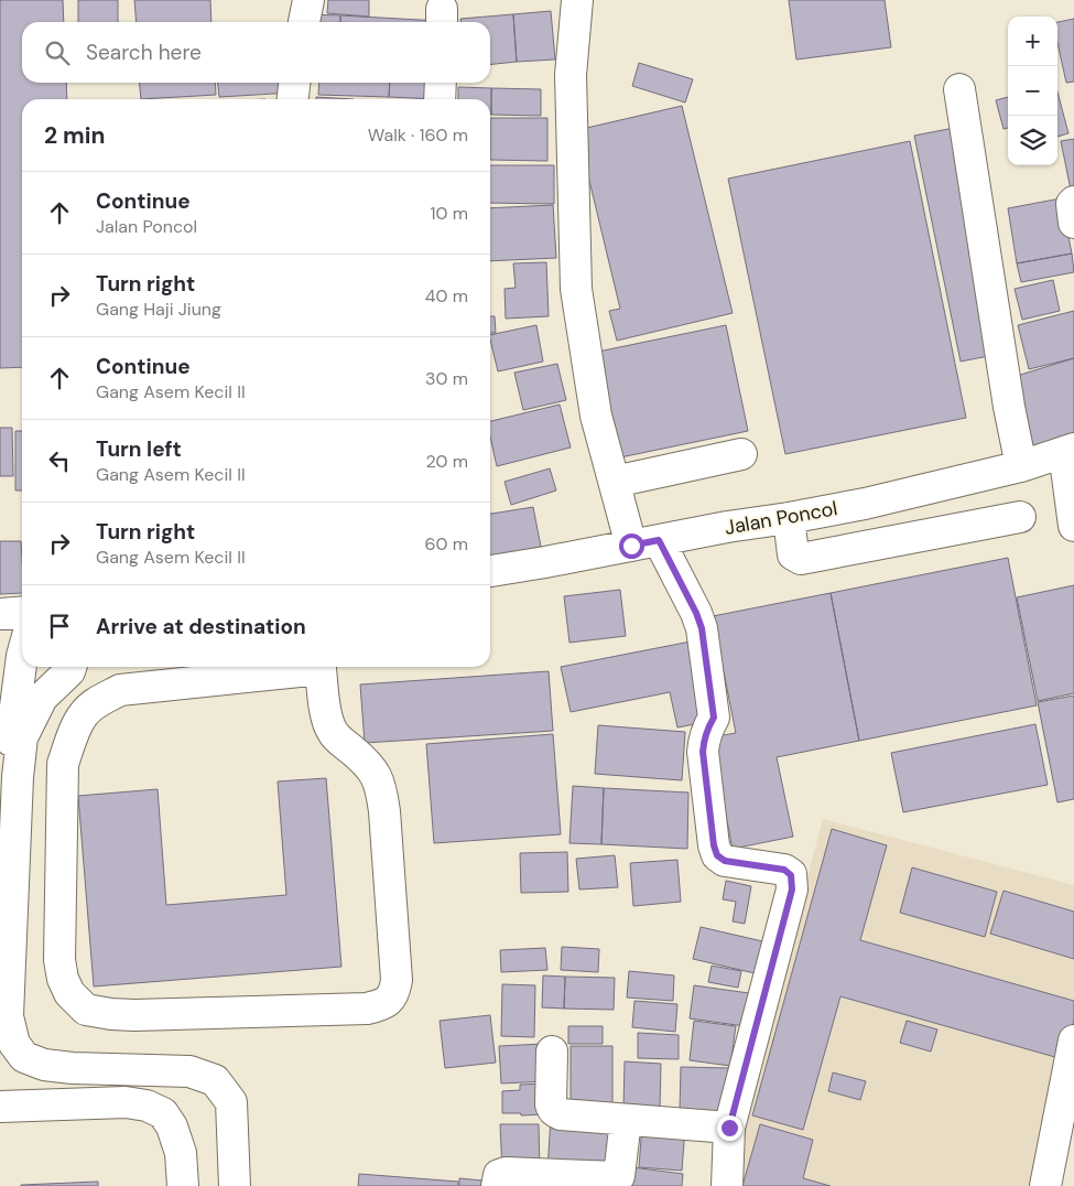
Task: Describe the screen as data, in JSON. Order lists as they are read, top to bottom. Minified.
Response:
{"streets":{"street":["Jalan Poncol"]},"page":{"map_buttons":["+","−"],"search":"Search here","heading":["2 min","Walk · 160 m"],"list":[["Continue","Jalan Poncol","10 m"],["Turn right","Gang Haji Jiung","40 m"],["Continue","Gang Asem Kecil II","30 m"],["Turn left","Gang Asem Kecil II","20 m"],["Turn right","Gang Asem Kecil II","60 m"],"Arrive at destination"]}}
